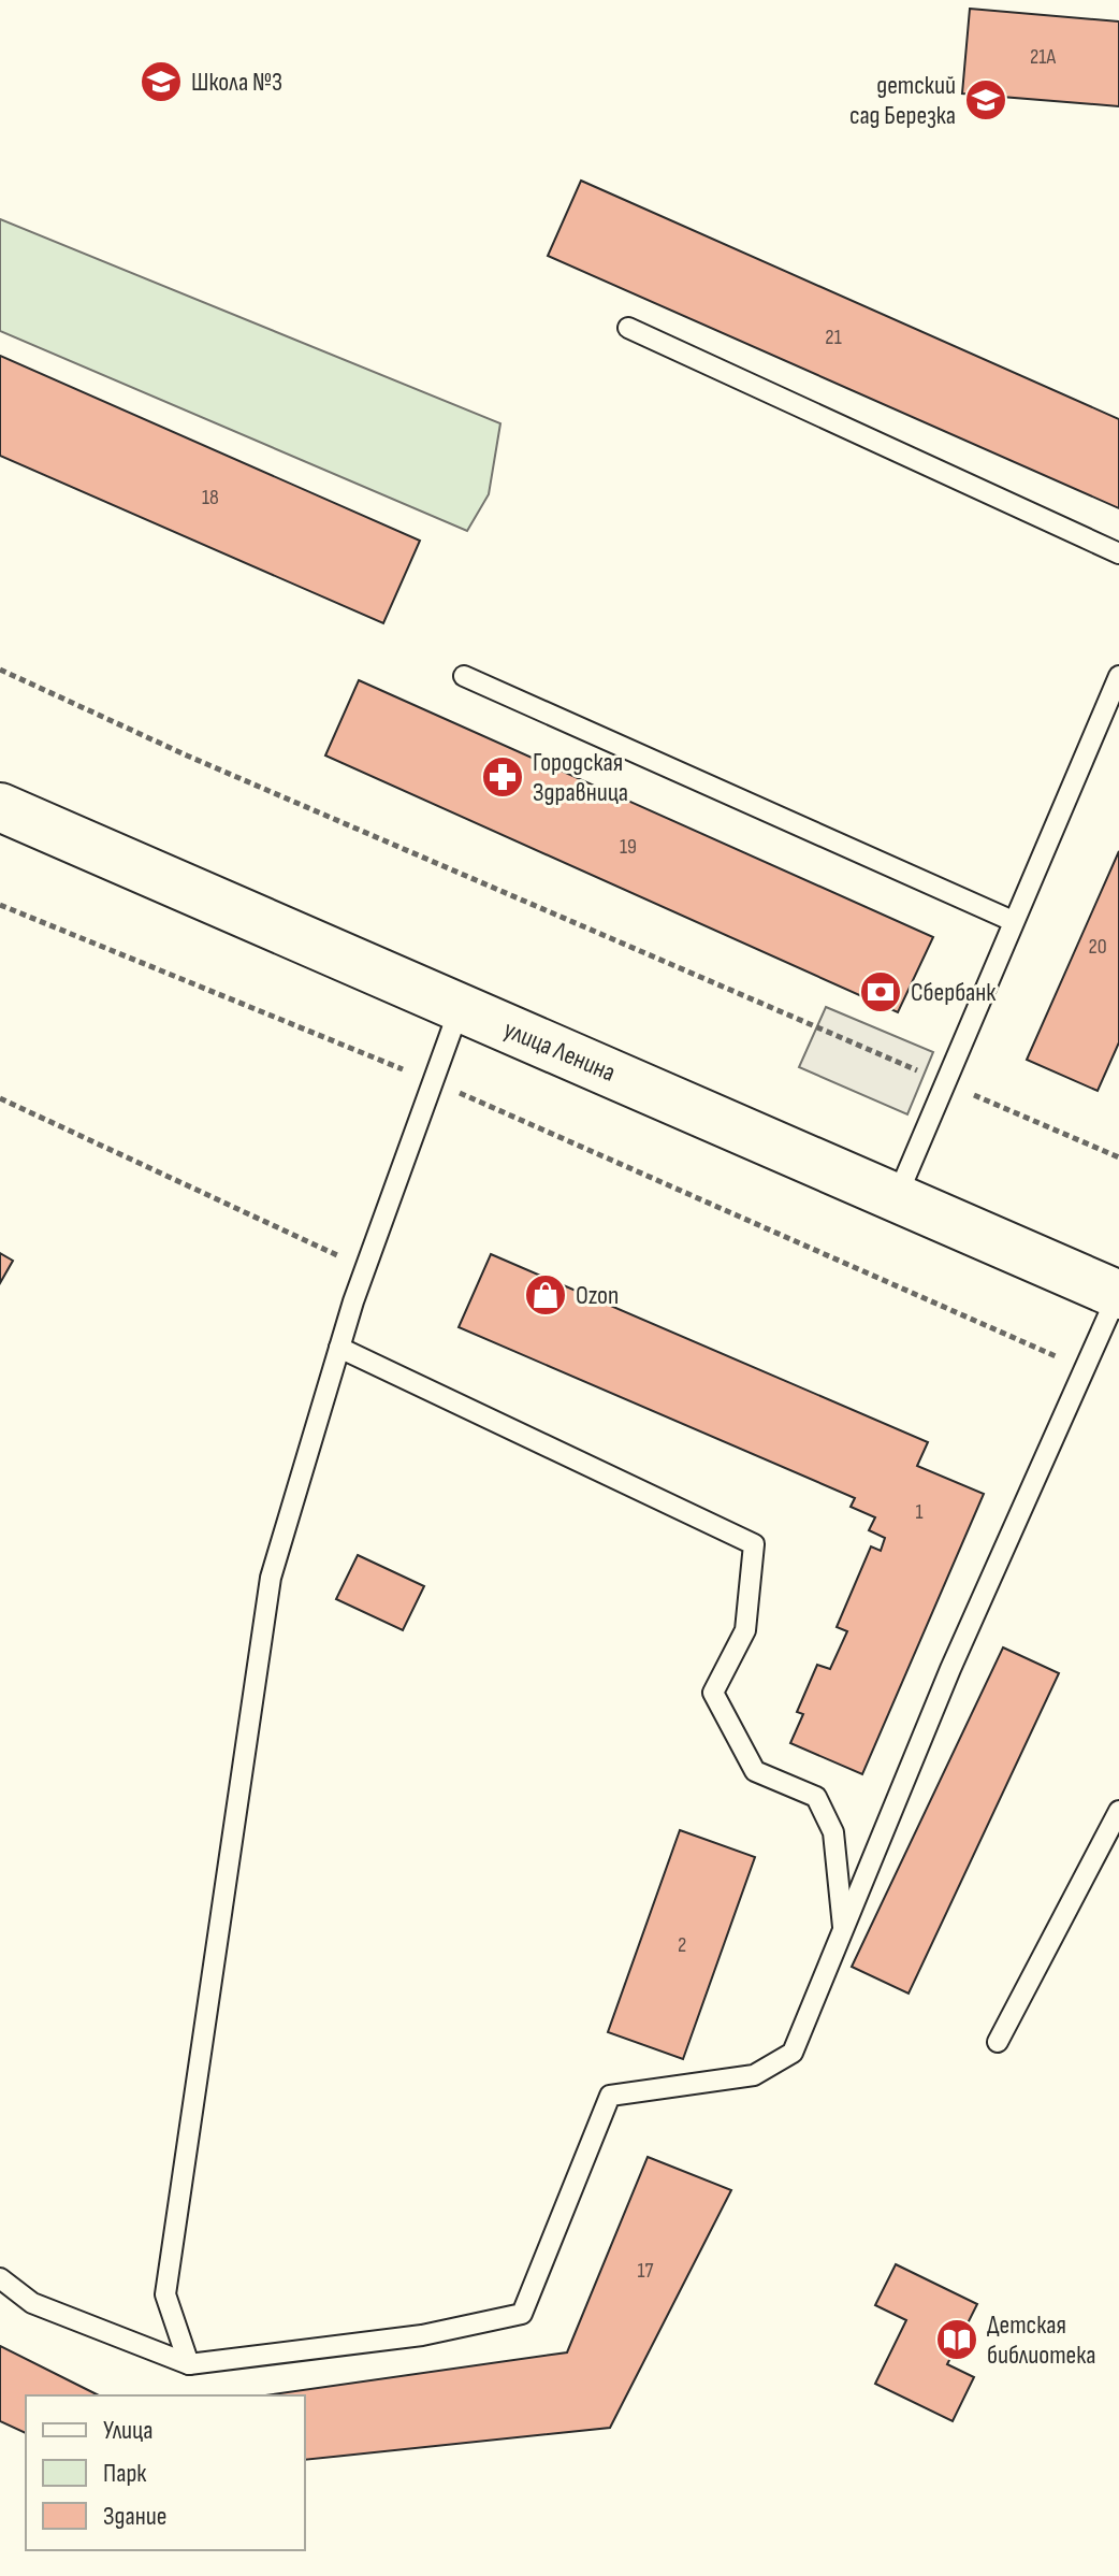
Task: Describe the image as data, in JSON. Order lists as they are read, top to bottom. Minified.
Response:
{"streets":{"street":["улица Ленина"]},"places":{"school or university":["Школа №3","детский сад Березка"],"pharmacy":["Городская Здравница"],"bank":["Сбербанк"],"shop":["Ozon"],"library":["Детская библиотека"]},"house_numbers":["21А","21","18","19","20","1","2","17"],"legend":["Улица","Парк","Здание"]}
